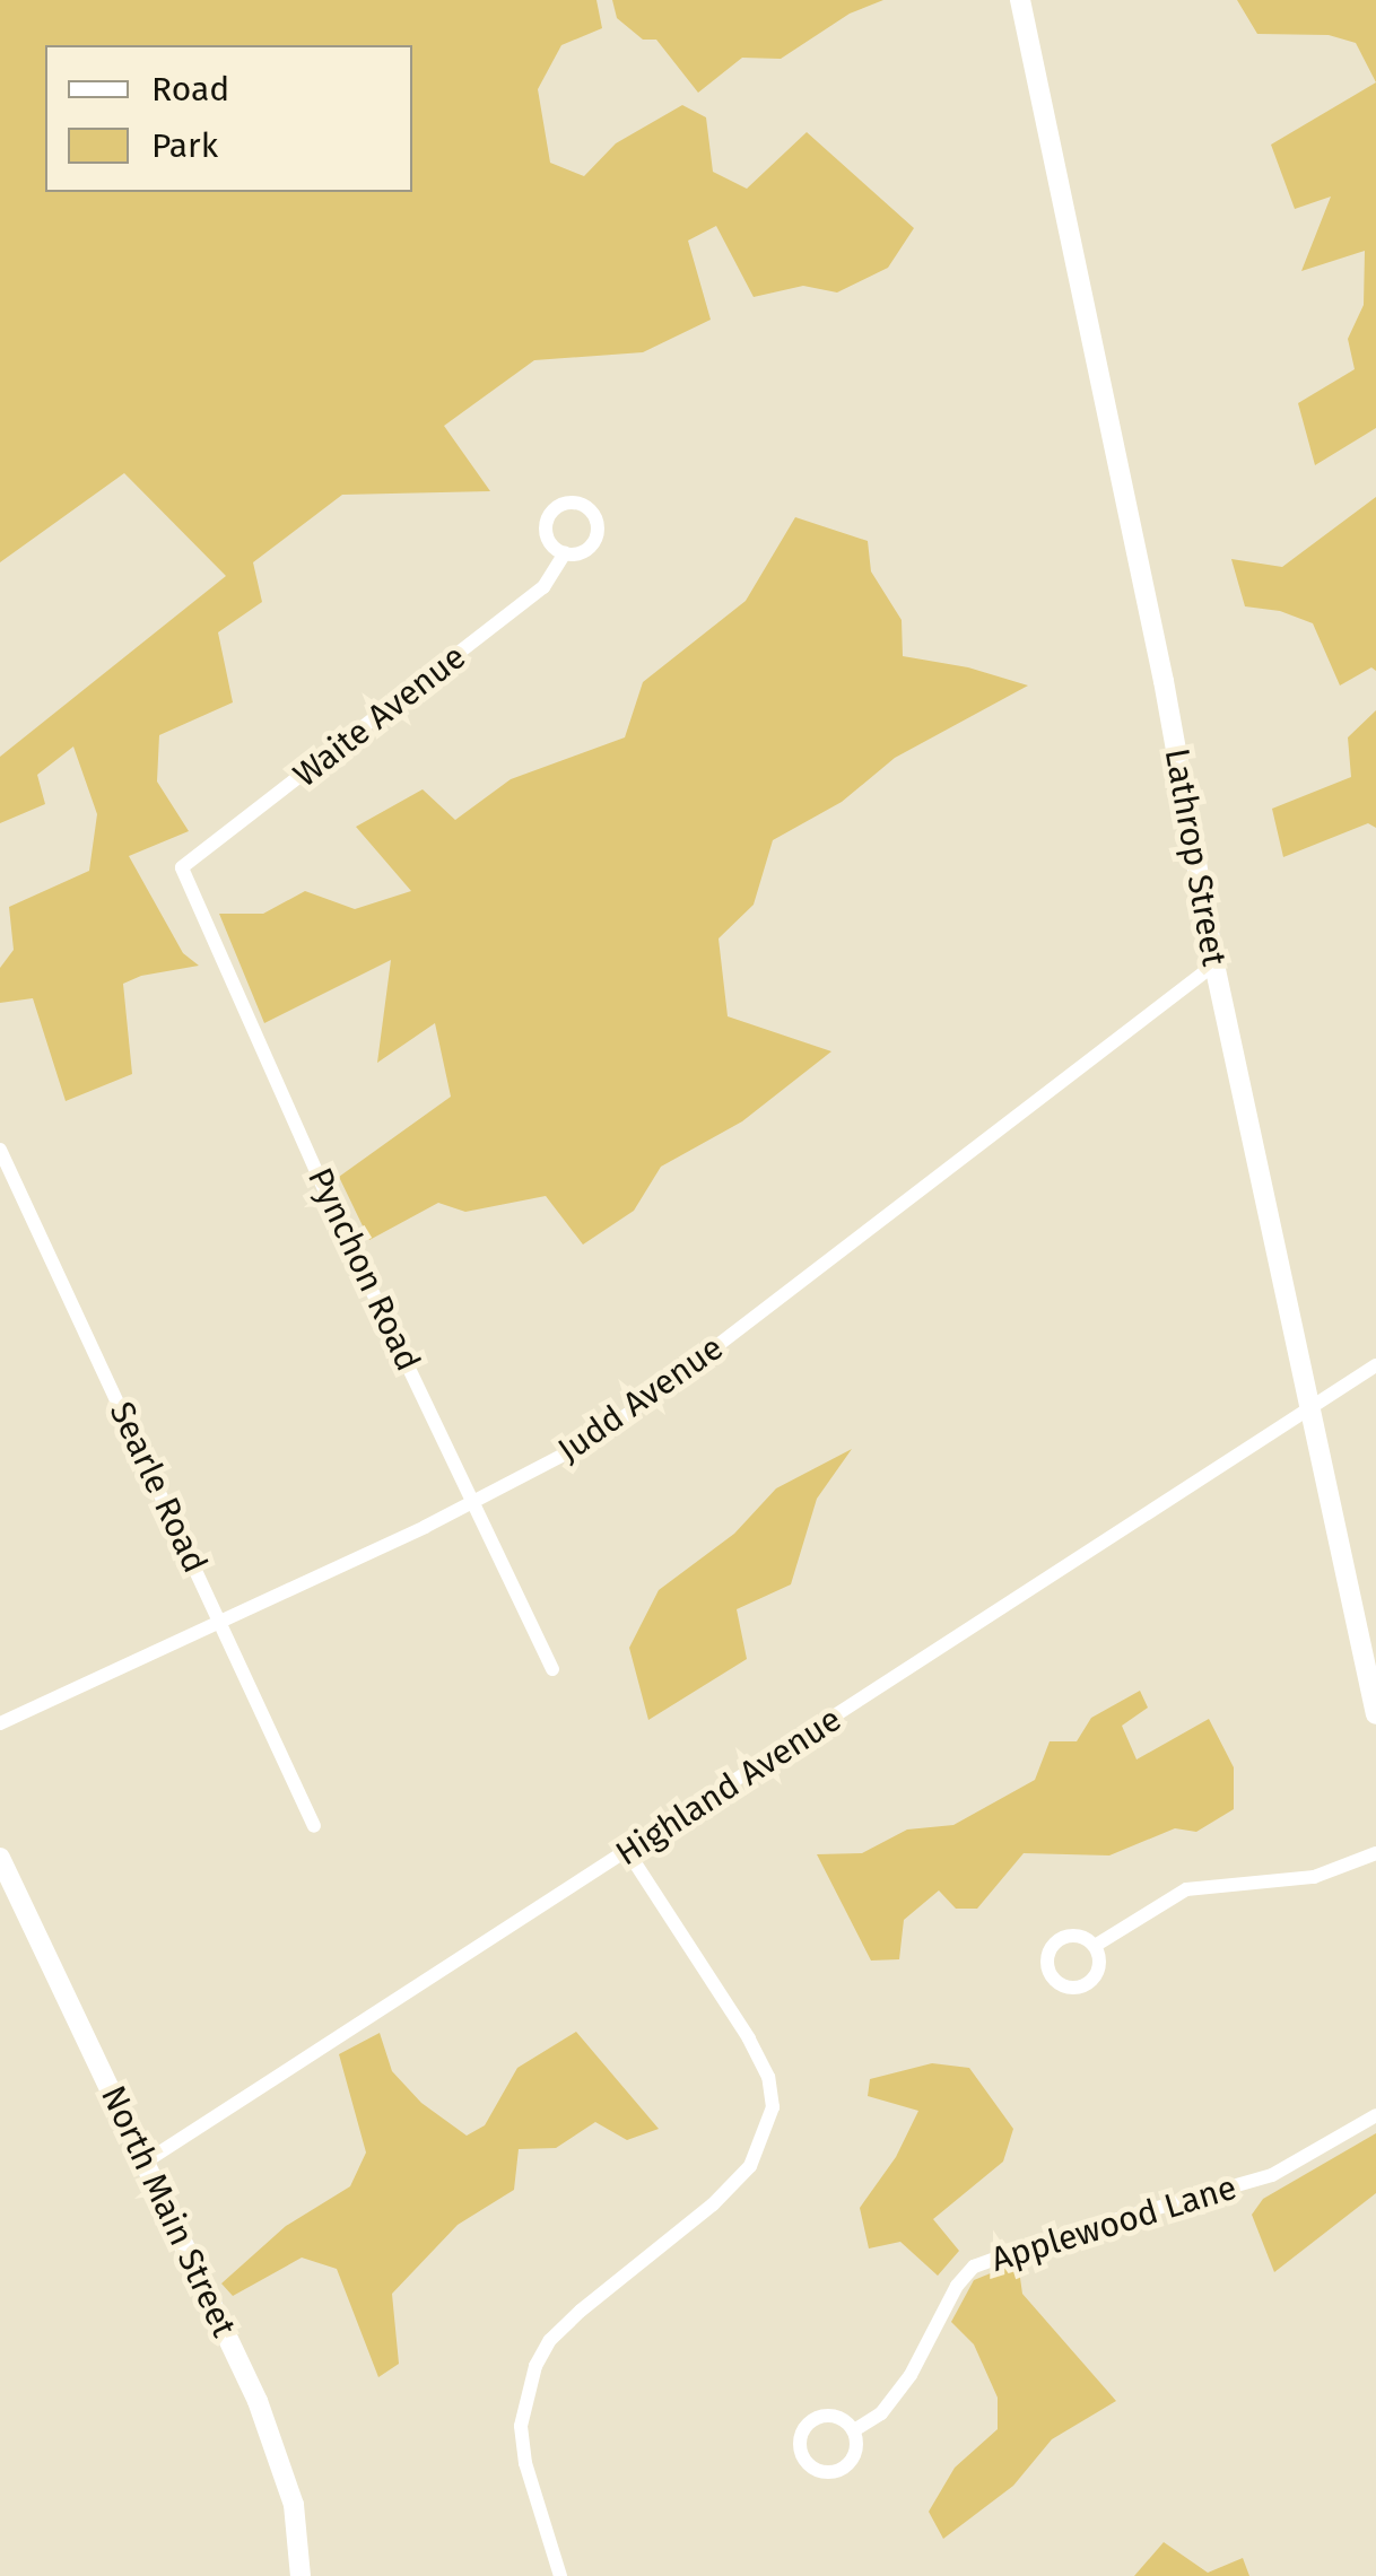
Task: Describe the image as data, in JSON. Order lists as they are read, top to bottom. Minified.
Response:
{"streets":{"street":["Waite Avenue","Lathrop Street","Pynchon Road","Judd Avenue","Searle Road","Highland Avenue","North Main Street","Applewood Lane"]},"crossings":[["Waite Avenue","Pynchon Road"],["Lathrop Street","Judd Avenue"],["Lathrop Street","Highland Avenue"],["Pynchon Road","Judd Avenue"],["Judd Avenue","Searle Road"],["Highland Avenue","North Main Street"]],"legend":["Road","Park"]}
